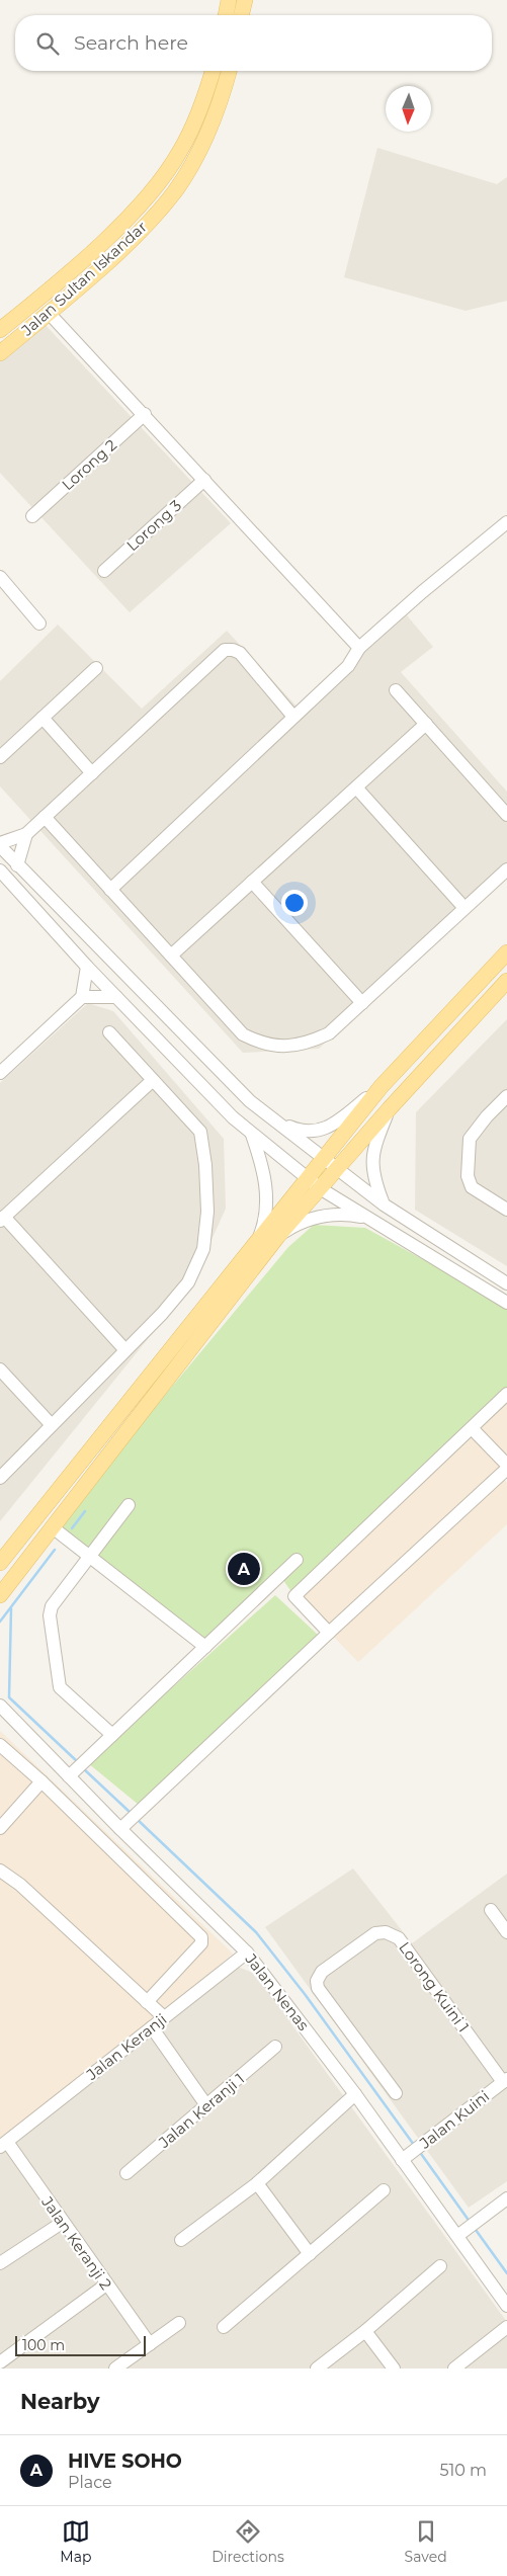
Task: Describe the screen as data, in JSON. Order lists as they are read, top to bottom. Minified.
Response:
{"streets":{"main road":["Jalan Sultan Iskandar"],"street":["Lorong 2","Lorong 3","Lorong Kuini 1","Jalan Nenas","Jalan Keranji","Jalan Keranji 1","Jalan Kuini","Jalan Keranji 2"]},"crossings":[["Lorong Kuini 1","Jalan Kuini"],["Jalan Nenas","Jalan Keranji"],["Jalan Nenas","Jalan Kuini"],["Jalan Keranji","Jalan Keranji 2"]],"scale_bar":"100 m","north":"bottom","page":{"search":"Search here","pins":"A","scale":"100 m","heading":"Nearby","list":[{"mark":"A","name":"HIVE SOHO","note":"Place","value":"510 m"}],"nav":["Map","Directions","Saved"]}}
